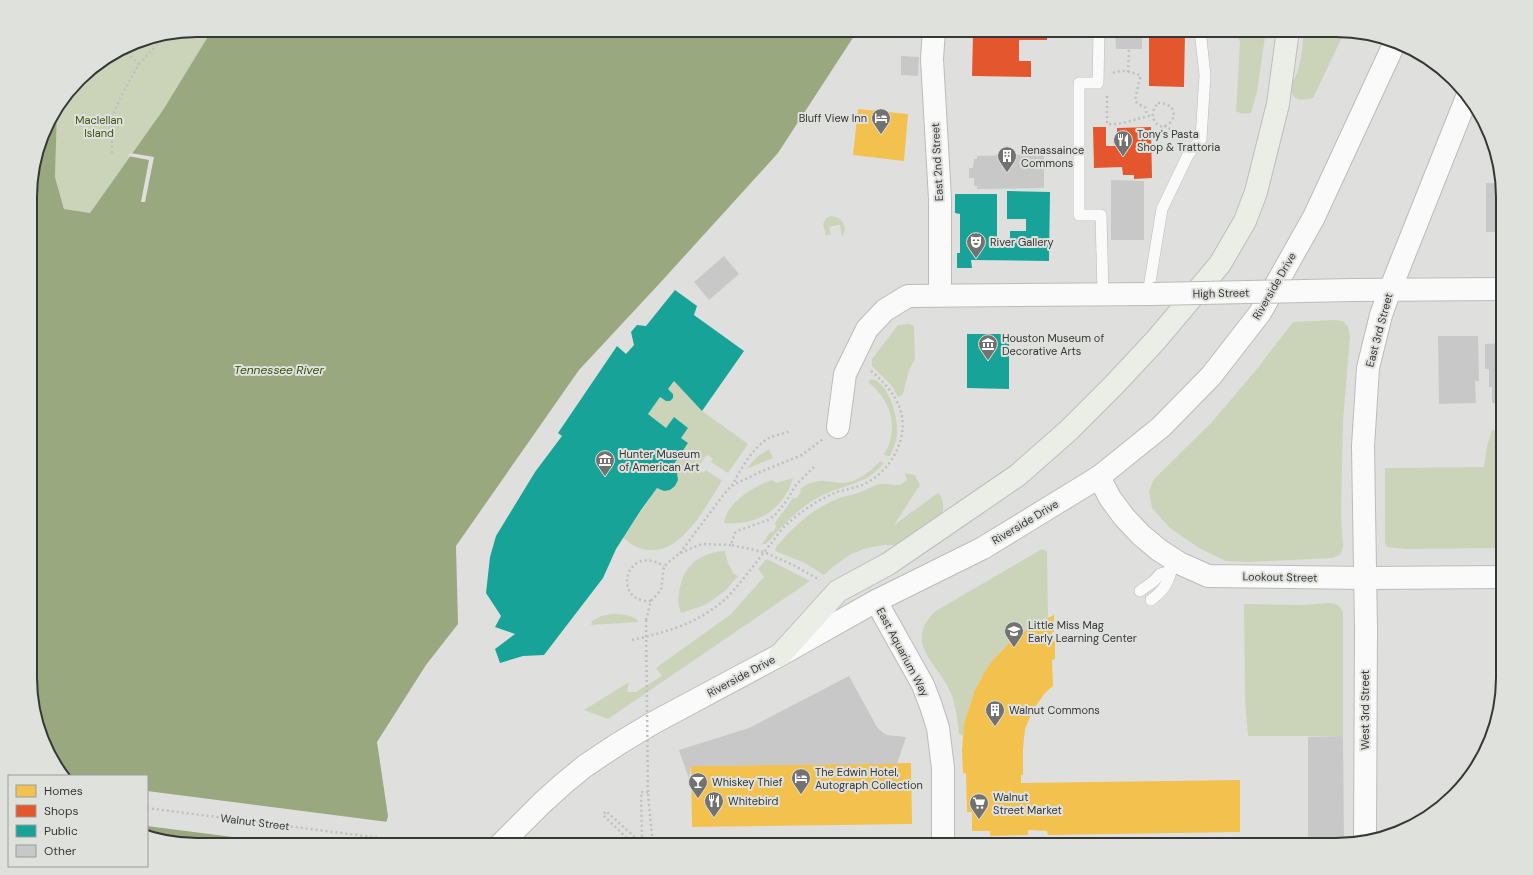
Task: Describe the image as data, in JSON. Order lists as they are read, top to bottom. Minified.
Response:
{"streets":{"street":["East 2nd Street","Riverside Drive","High Street","East 3rd Street","Lookout Street","East Aquarium Way","West 3rd Street"],"path":["Walnut Street"]},"crossings":[["East 2nd Street","High Street"],["Riverside Drive","Lookout Street"],["Riverside Drive","East Aquarium Way"],["High Street","East 3rd Street"],["East 3rd Street","Lookout Street"],["East 3rd Street","West 3rd Street"],["Lookout Street","West 3rd Street"]],"water":["Tennessee River"],"parks":["Maclellan Island"],"places":{"hotel":["Bluff View Inn","The Edwin Hotel, Autograph Collection"],"restaurant":["Tony's Pasta Shop & Trattoria","Whitebird"],"building":["Renassaince Commons","Walnut Commons"],"theatre":["River Gallery"],"museum":["Houston Museum of Decorative Arts","Hunter Museum of American Art"],"school or university":["Little Miss Mag Early Learning Center"],"bar":["Whiskey Thief"],"supermarket":["Walnut Street Market"]},"legend":["Homes","Shops","Public","Other"]}
